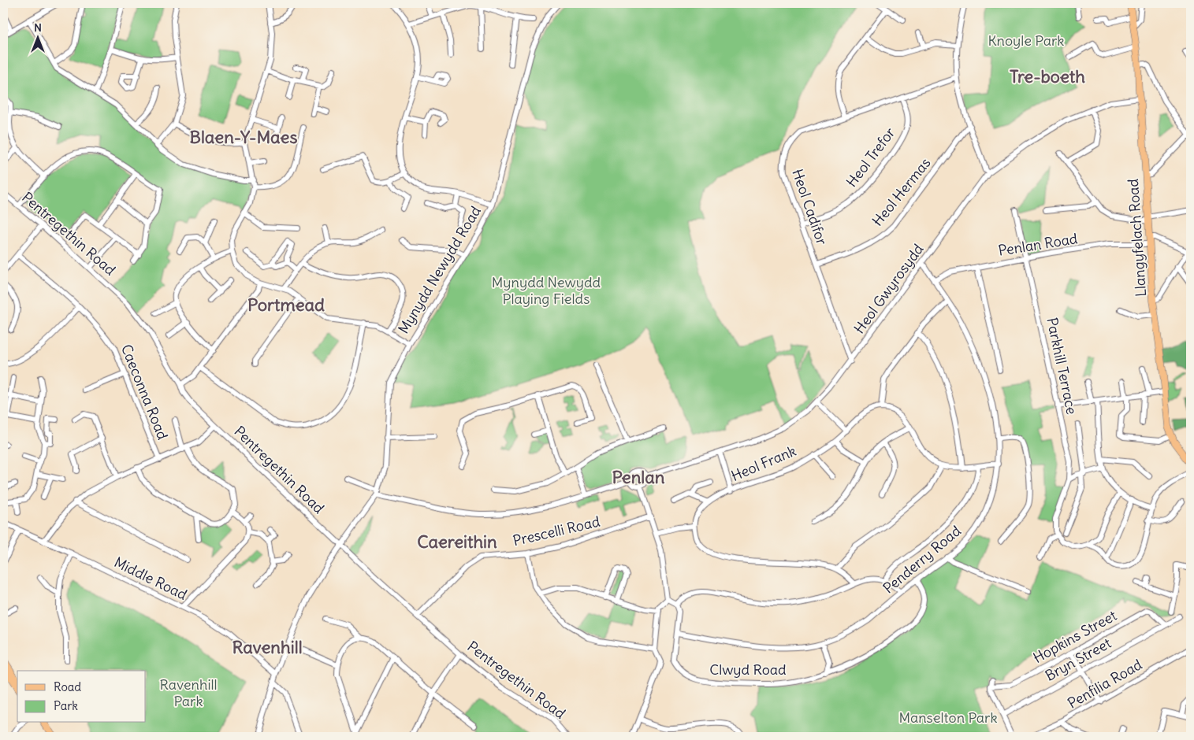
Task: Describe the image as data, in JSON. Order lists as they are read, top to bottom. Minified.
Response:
{"streets":{"main road":["Llangyfelach Road"],"street":["Heol Trefor","Heol Hermas","Heol Cadifor","Pentregethin Road","Penlan Road","Mynydd Newydd Road","Heol Gwyrosydd","Parkhill Terrace","Caeconna Road","Heol Frank","Prescelli Road","Penderry Road","Middle Road","Hopkins Street","Bryn Street","Clwyd Road","Penfilia Road"]},"crossings":[["Heol Trefor","Heol Cadifor"],["Heol Hermas","Heol Cadifor"],["Heol Cadifor","Heol Gwyrosydd"],["Pentregethin Road","Mynydd Newydd Road"],["Pentregethin Road","Prescelli Road"],["Llangyfelach Road","Penlan Road"],["Llangyfelach Road","Heol Gwyrosydd"],["Penlan Road","Parkhill Terrace"],["Penlan Road","Penderry Road"],["Mynydd Newydd Road","Middle Road"],["Heol Gwyrosydd","Penderry Road"],["Penderry Road","Clwyd Road"],["Hopkins Street","Bryn Street"]],"districts":["Tre-boeth","Blaen-Y-Maes","Portmead","Penlan","Caereithin","Ravenhill"],"parks":["Knoyle Park","Mynydd Newydd Playing Fields","Ravenhill Park","Manselton Park"],"legend":["Road","Park"],"north":"top"}
